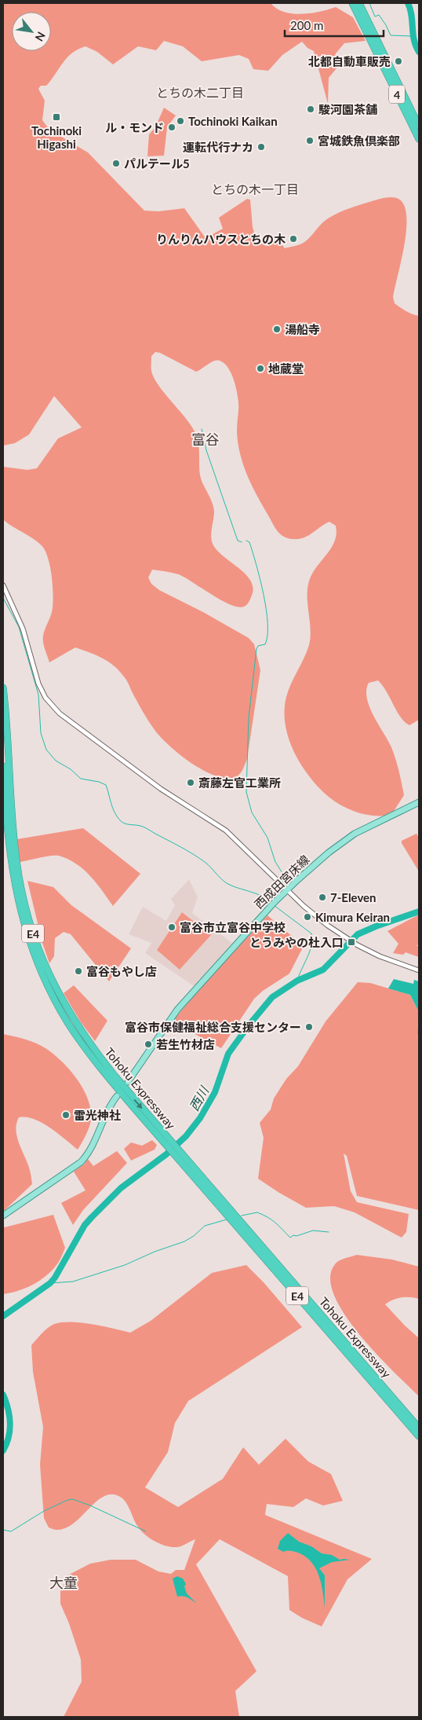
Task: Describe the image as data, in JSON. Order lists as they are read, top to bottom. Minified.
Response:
{"streets":{"highway":["4","E4","Tohoku Expressway"],"main road":["西成田宮床線"]},"districts":["とちの木二丁目","とちの木一丁目","富谷","大童"],"water":["西川"],"places":{"other":["北都自動車販売","駿河園茶舗","Tochinoki Kaikan","ル・モンド","宮城鉄魚倶楽部","運転代行ナカ","パルテール5","りんりんハウスとちの木","湯船寺","地蔵堂","斎藤左官工業所","7-Eleven","Kimura Keiran","富谷市立富谷中学校","富谷もやし店","富谷市保健福祉総合支援センター","若生竹材店","雷光神社"],"transit":["Tochinoki Higashi","とうみやの杜入口"]},"scale_bar":"200 m","north":"bottom right"}
